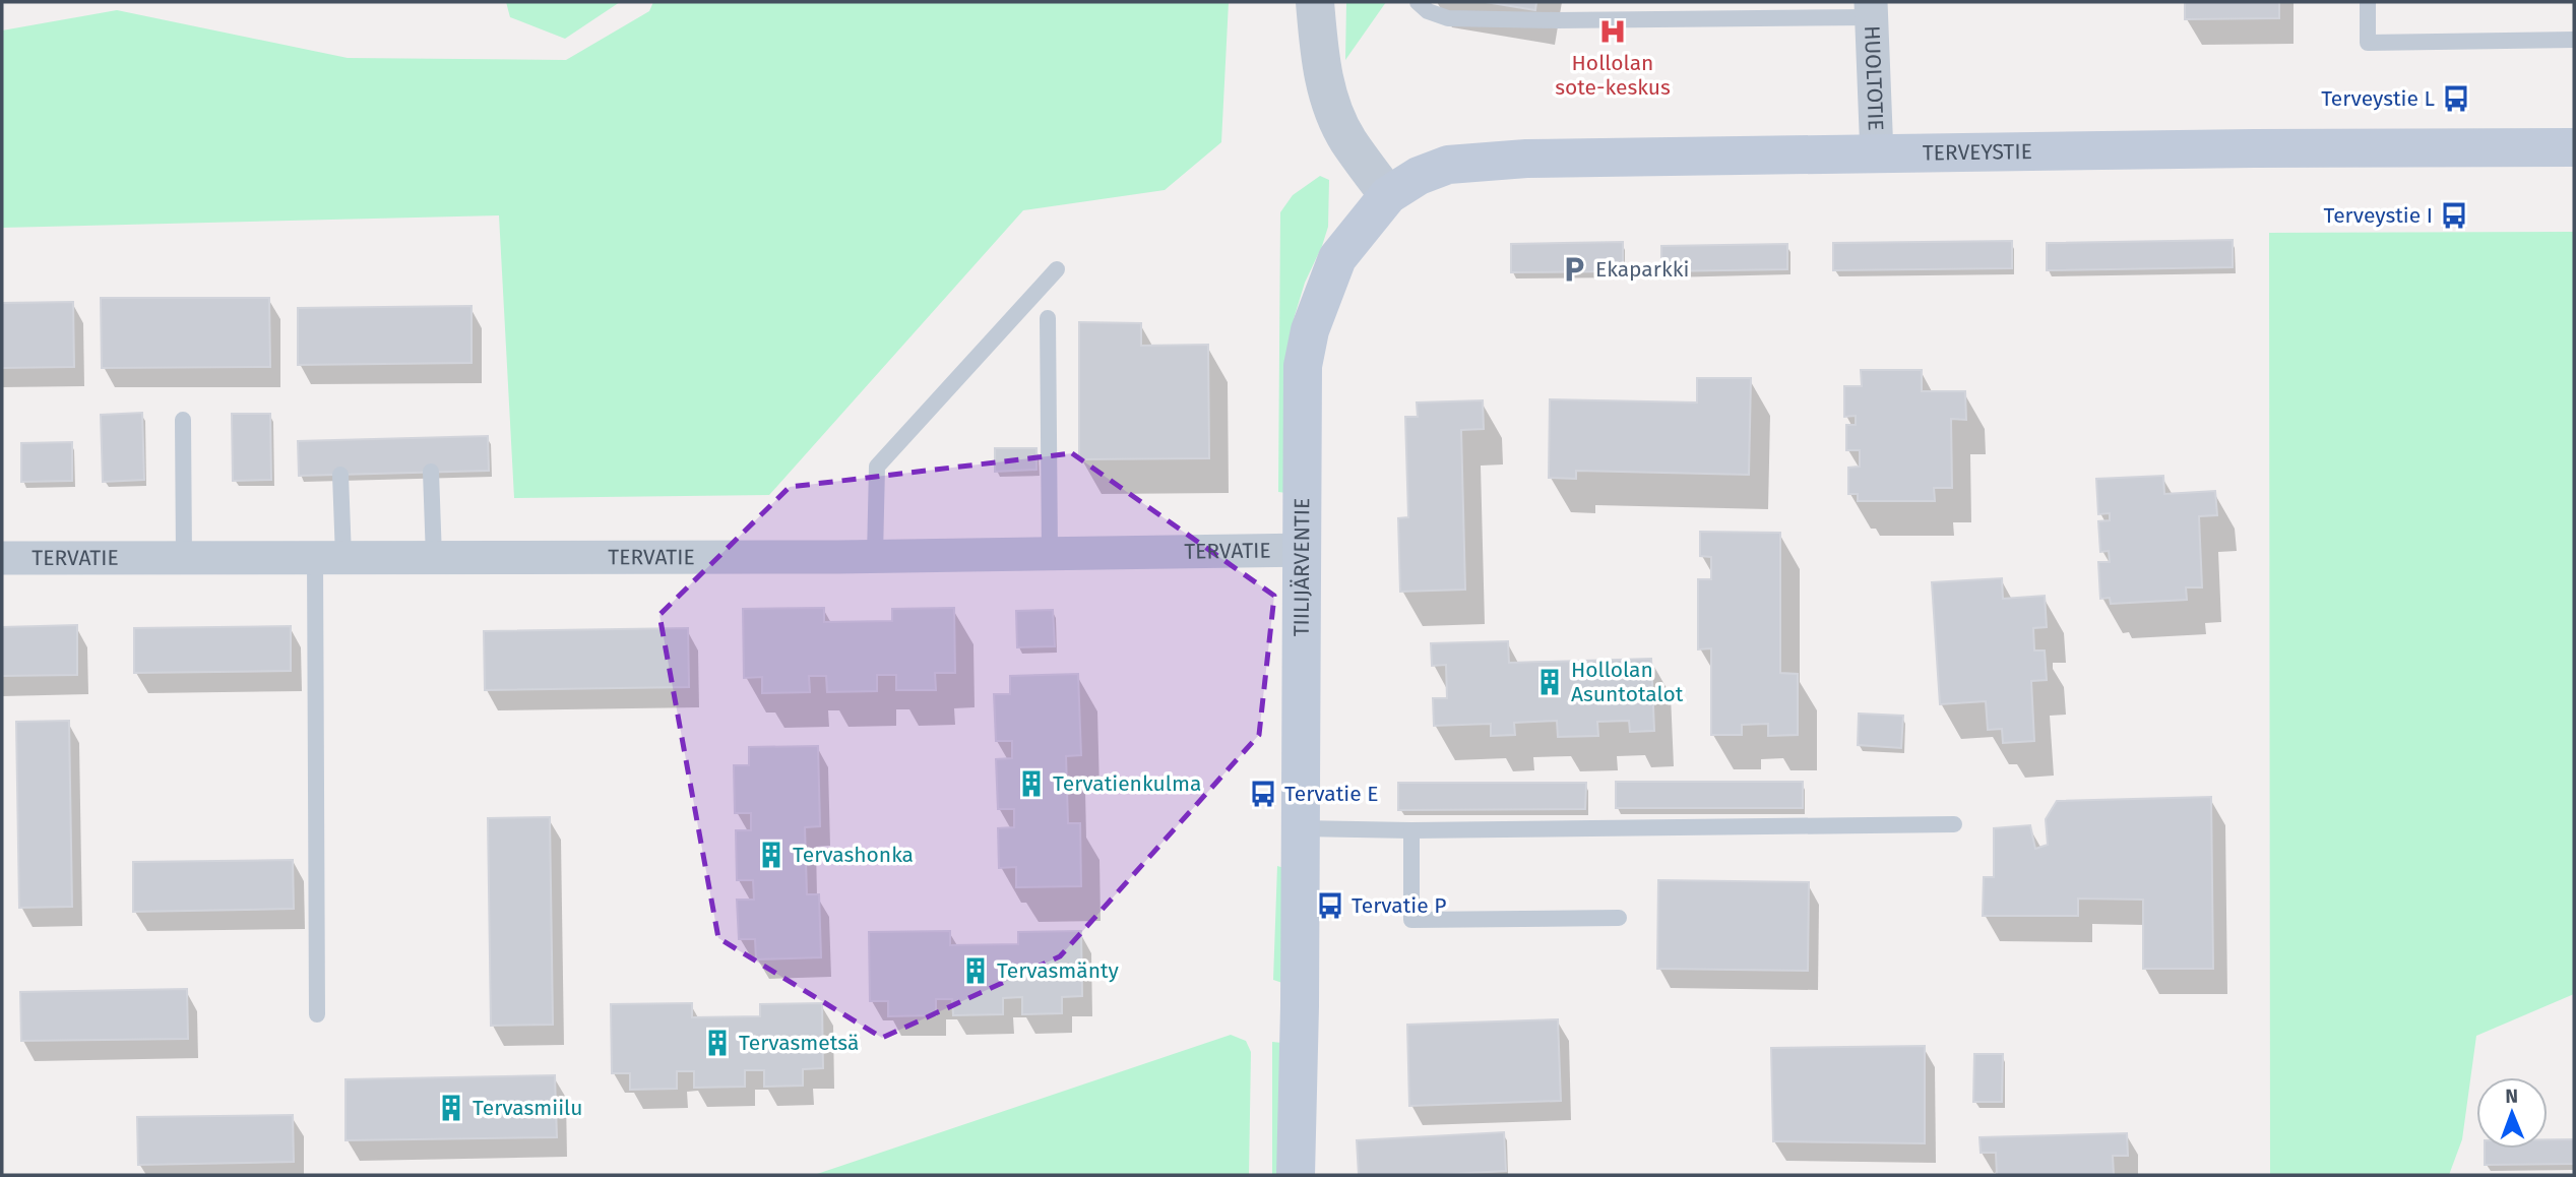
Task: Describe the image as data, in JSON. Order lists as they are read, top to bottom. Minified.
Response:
{"streets":{"main road":["TERVEYSTIE","TIILIJÄRVENTIE"],"street":["HUOLTOTIE","TERVATIE"]},"crossings":[["HUOLTOTIE","TERVEYSTIE"],["TERVEYSTIE","TIILIJÄRVENTIE"],["TERVATIE","TIILIJÄRVENTIE"]],"places":{"hospital":["Hollolan sote-keskus"],"bus stop":["Terveystie L","Terveystie I","Tervatie E","Tervatie P"],"parking":["Ekaparkki"],"building":["Hollolan Asuntotalot","Tervatienkulma","Tervashonka","Tervasmänty","Tervasmetsä","Tervasmiilu"]},"north":"top"}
